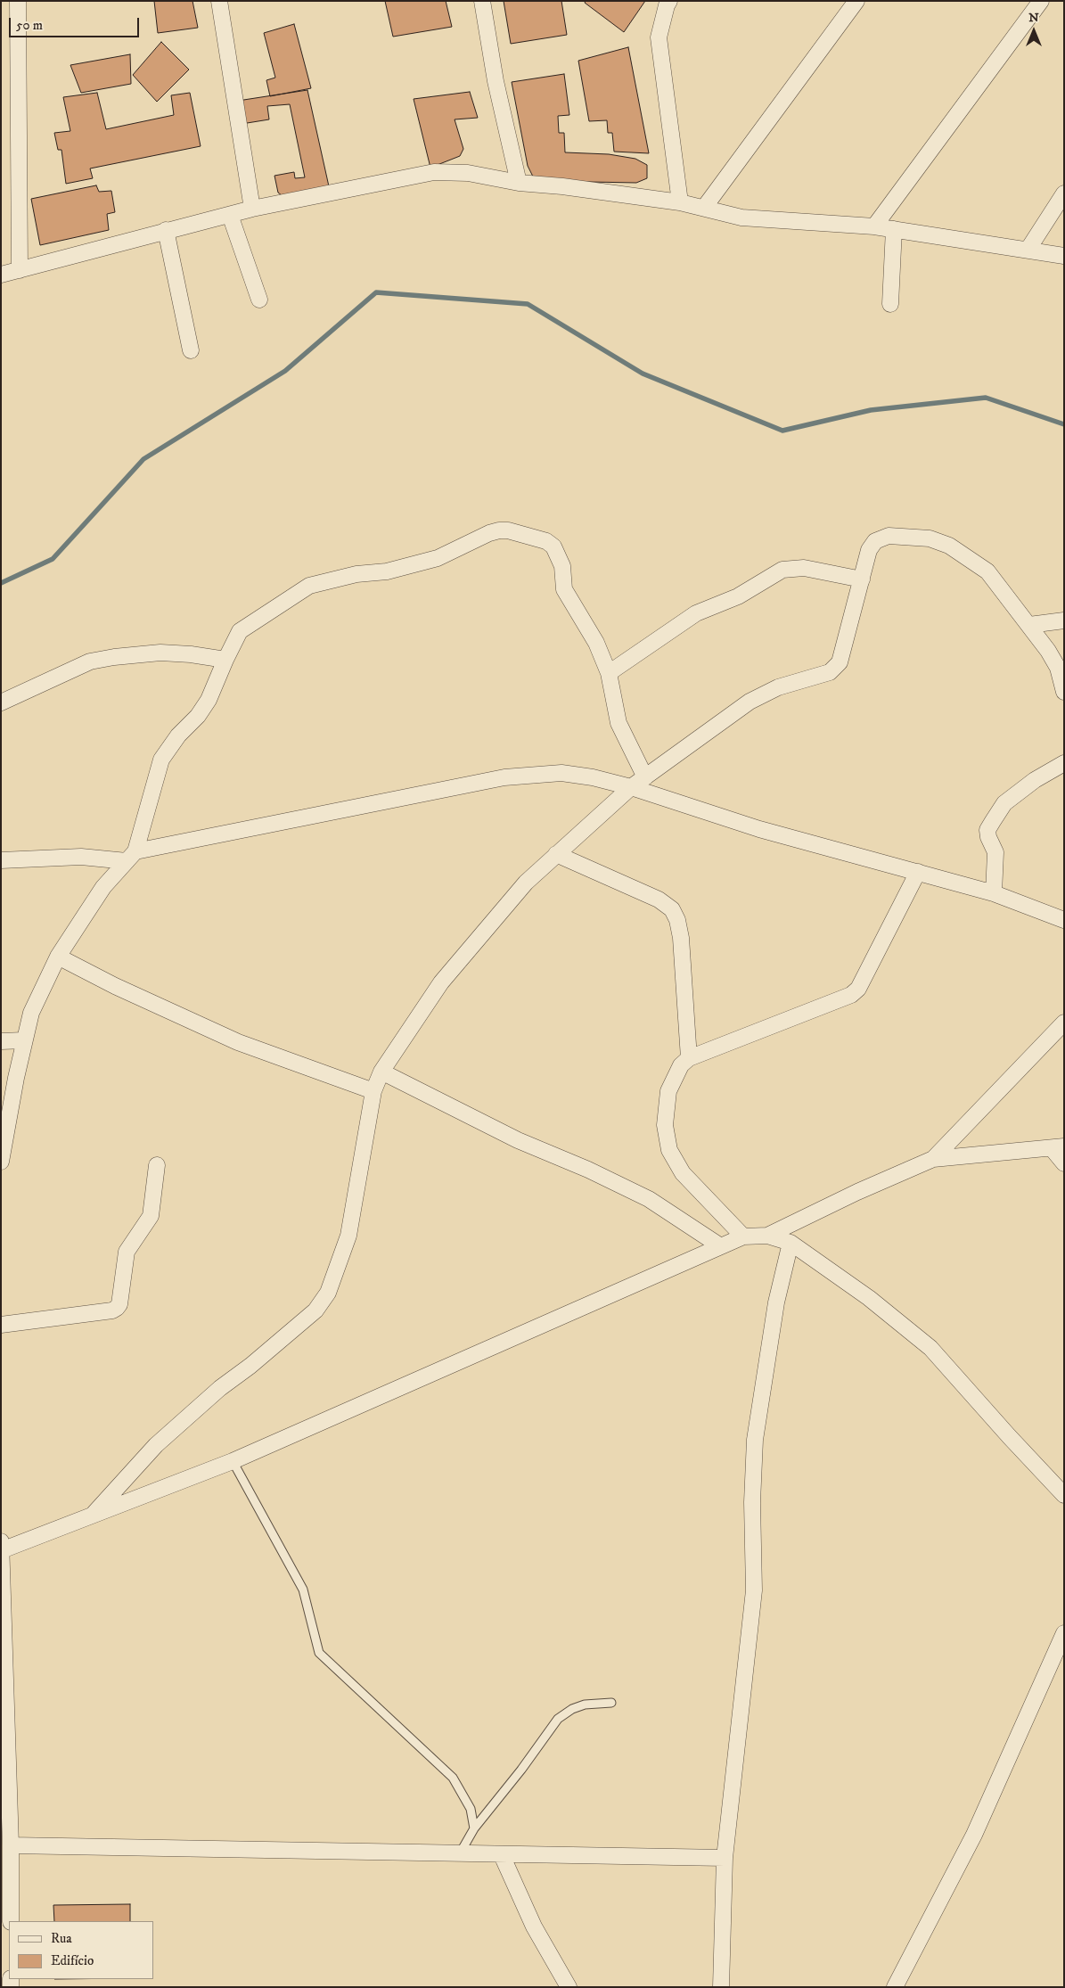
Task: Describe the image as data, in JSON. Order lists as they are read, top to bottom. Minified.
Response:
{"legend":["Rua","Edifício"],"scale_bar":"50 m","north":"top"}
